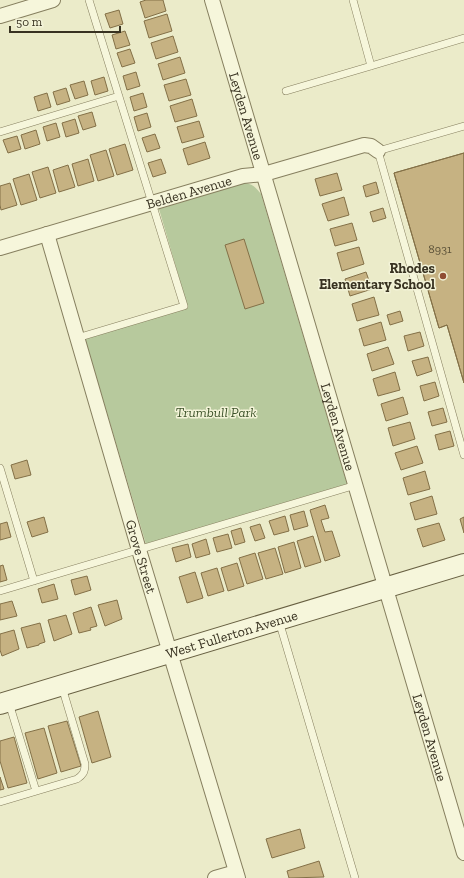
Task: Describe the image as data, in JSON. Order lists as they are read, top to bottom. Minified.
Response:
{"streets":{"street":["Leyden Avenue","Belden Avenue","Grove Street","West Fullerton Avenue"]},"crossings":[["Leyden Avenue","Belden Avenue"],["Leyden Avenue","West Fullerton Avenue"],["Belden Avenue","Grove Street"],["Grove Street","West Fullerton Avenue"]],"parks":["Trumbull Park"],"places":["Rhodes Elementary School"],"house_numbers":["8931"],"scale_bar":"50 m"}
